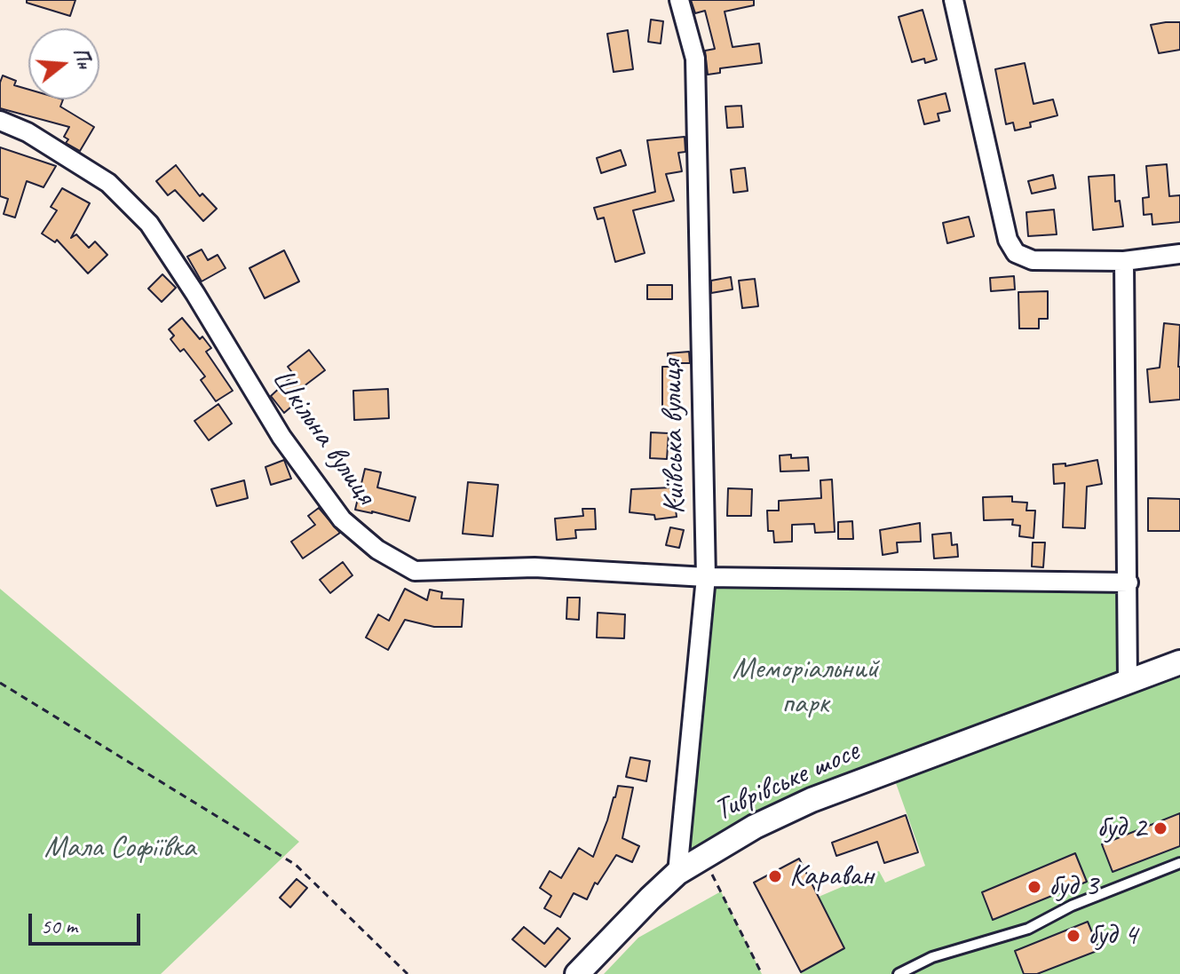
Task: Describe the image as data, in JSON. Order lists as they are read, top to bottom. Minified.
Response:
{"streets":{"main road":["Тиврівське шосе"],"street":["Шкільна вулиця","Київська вулиця"]},"crossings":[["Шкільна вулиця","Київська вулиця"],["Київська вулиця","Тиврівське шосе"]],"parks":["Меморіальний парк","Мала Софіївка"],"places":["буд 2","Караван","буд 3","буд 4"],"scale_bar":"50 m","north":"right"}
